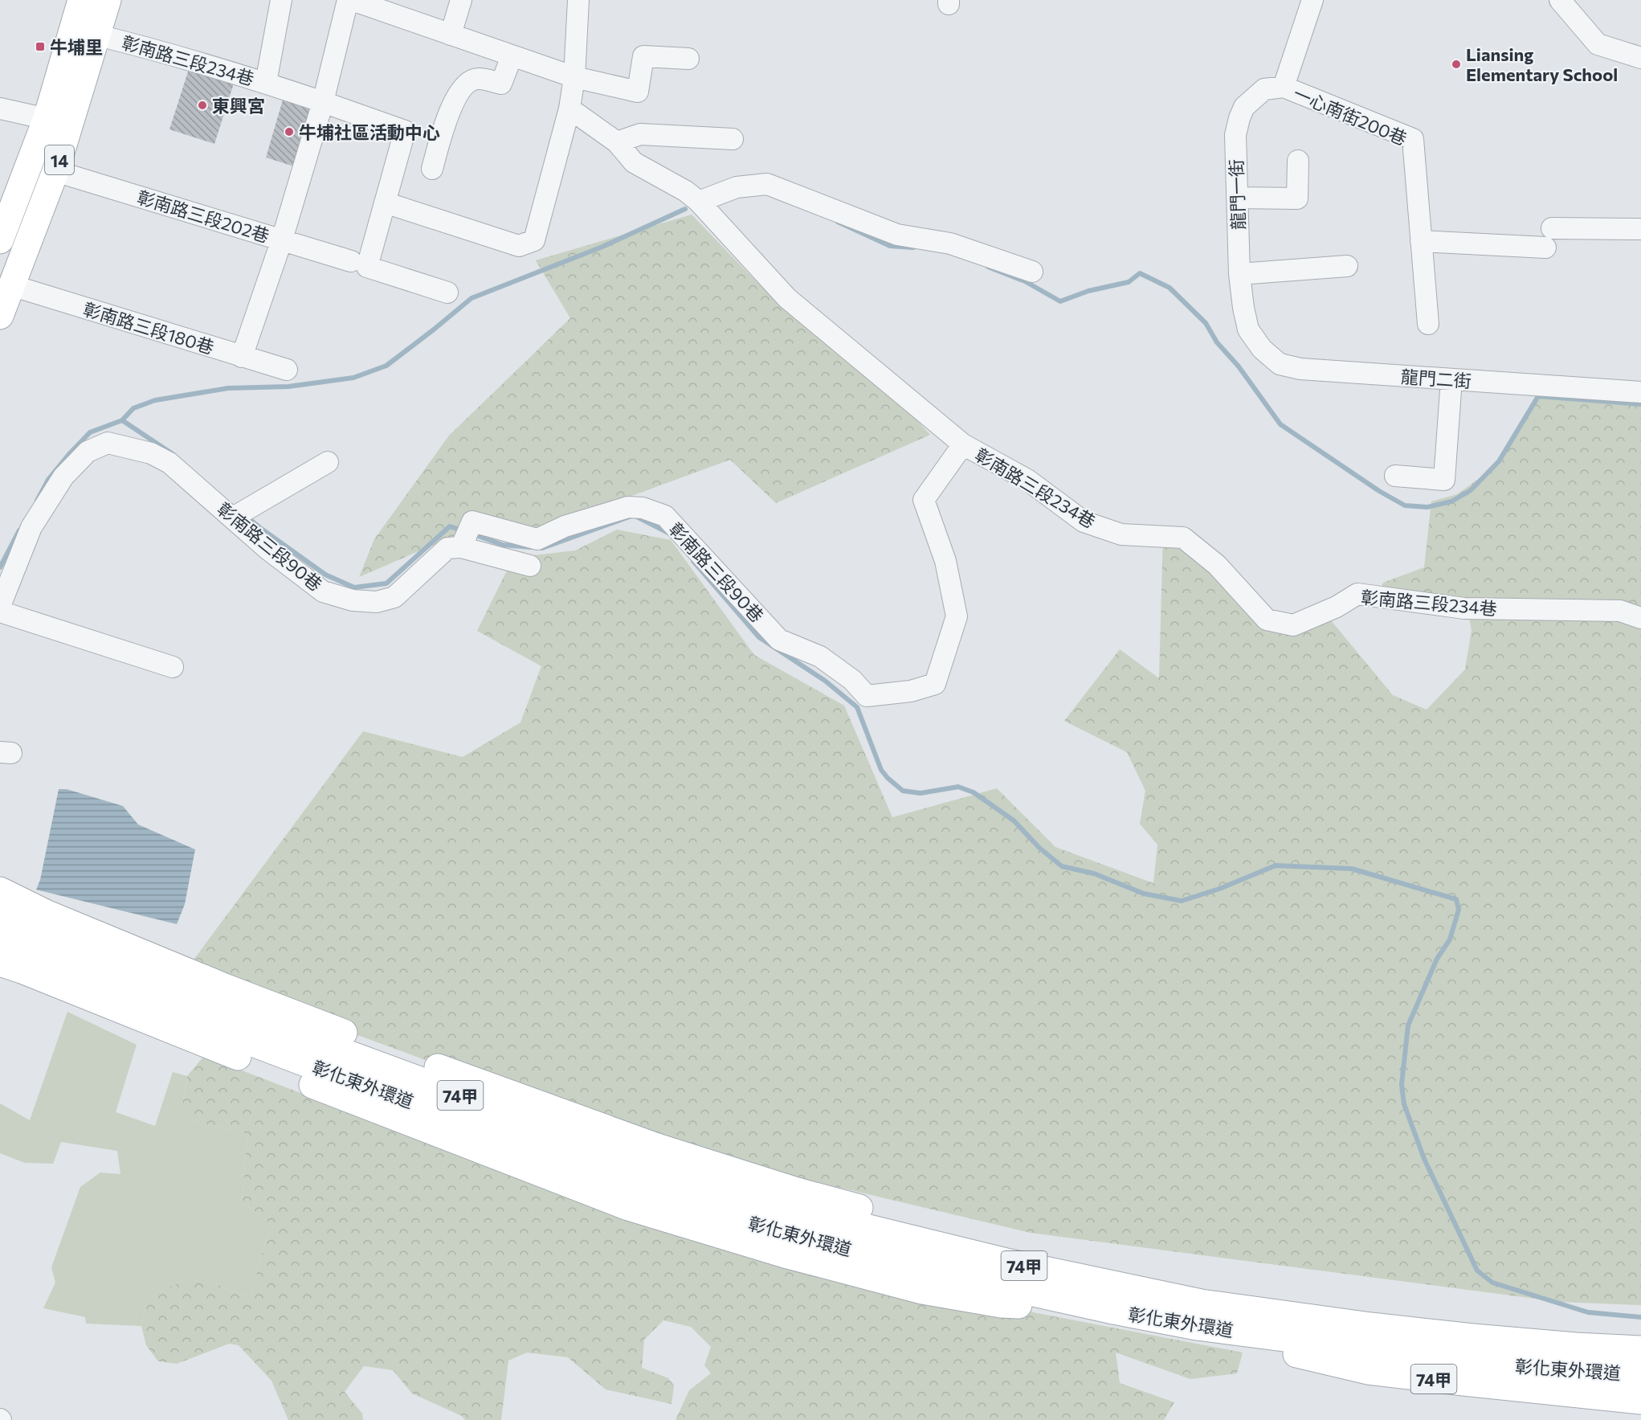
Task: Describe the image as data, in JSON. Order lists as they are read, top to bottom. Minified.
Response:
{"streets":{"main road":["14","彰化東外環道","74甲"],"street":["彰南路三段234巷","一心南街200巷","龍門一街","彰南路三段202巷","彰南路三段180巷","龍門二街","彰南路三段90巷"]},"crossings":[["彰南路三段234巷","14"],["彰南路三段234巷","彰南路三段90巷"],["一心南街200巷","龍門一街"],["14","彰南路三段202巷"],["14","彰南路三段180巷"],["龍門一街","龍門二街"],["彰化東外環道","74甲"]],"places":{"transit":["牛埔里"],"other":["Liansing Elementary School","東興宮","牛埔社區活動中心"]}}
